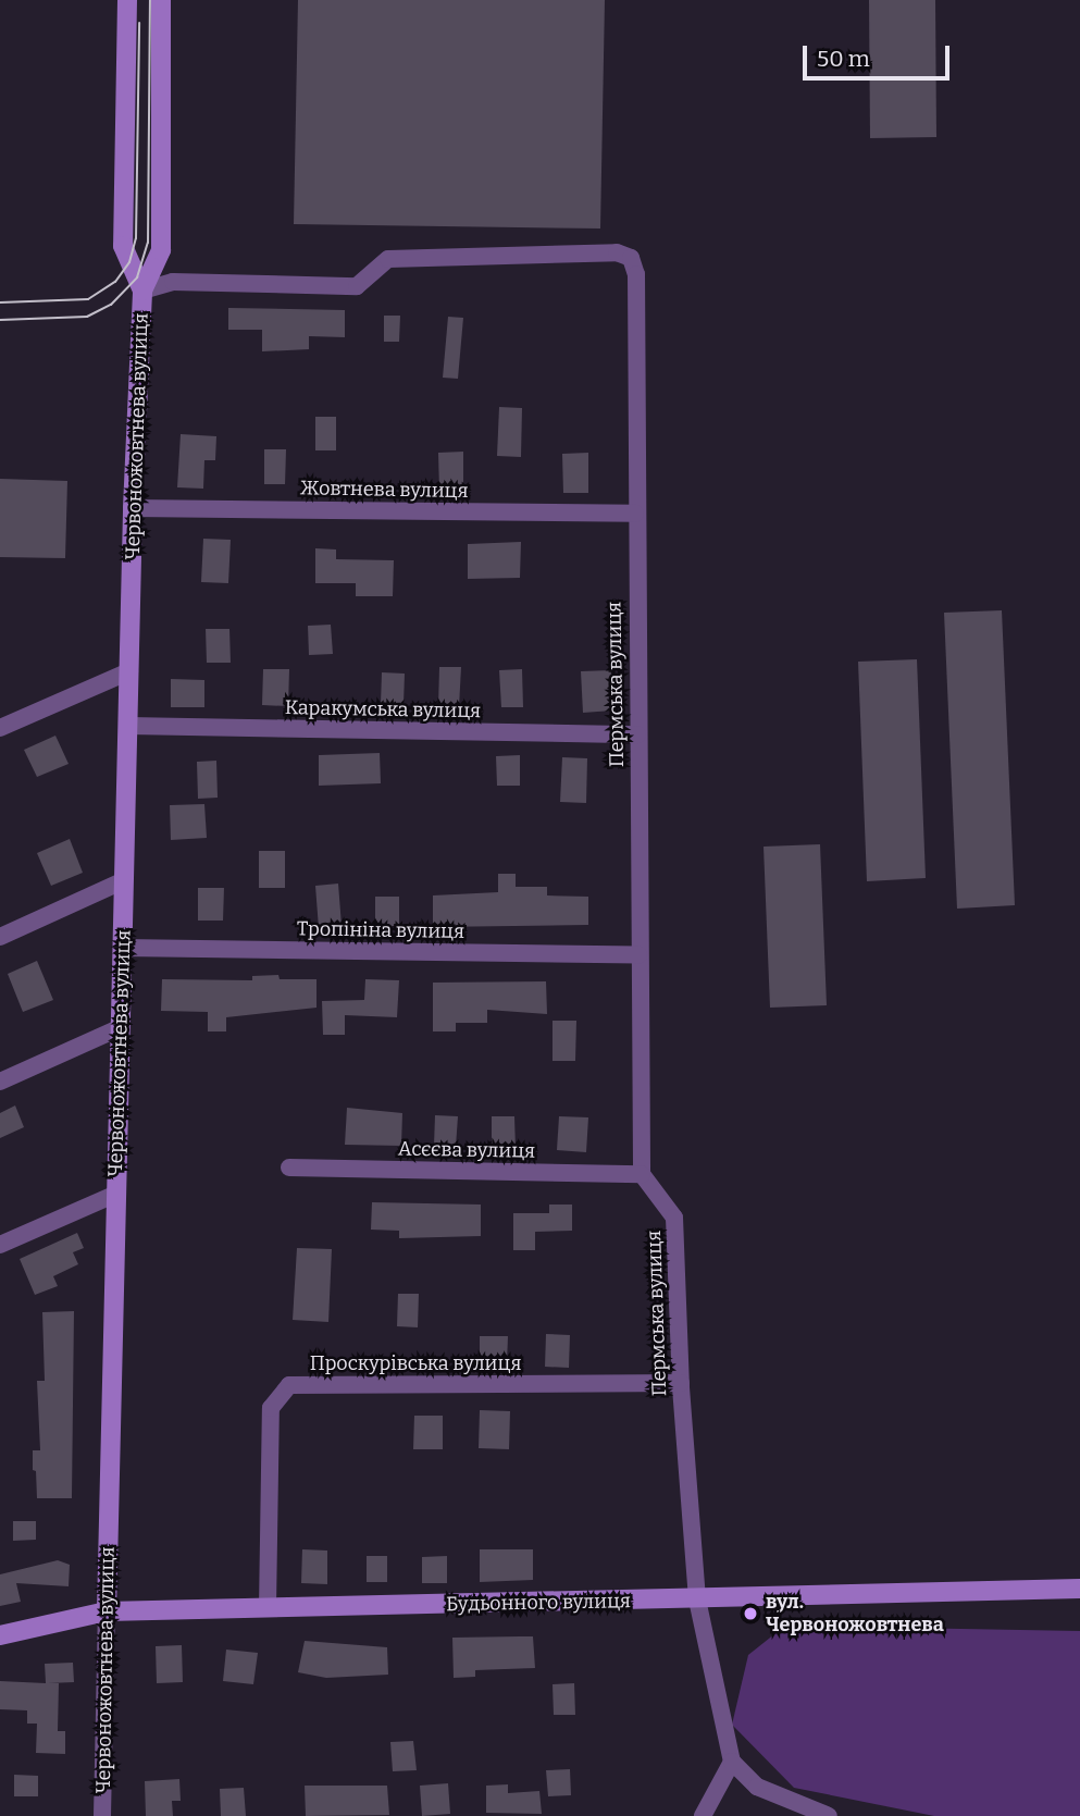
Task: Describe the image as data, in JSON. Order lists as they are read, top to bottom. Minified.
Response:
{"streets":{"main road":["Червоножовтнева вулиця","Будьонного вулиця"],"street":["Жовтнева вулиця","Пермська вулиця","Каракумська вулиця","Тропініна вулиця","Асєєва вулиця","Проскурівська вулиця"]},"crossings":[["Червоножовтнева вулиця","Жовтнева вулиця"],["Червоножовтнева вулиця","Пермська вулиця"],["Червоножовтнева вулиця","Каракумська вулиця"],["Червоножовтнева вулиця","Тропініна вулиця"],["Червоножовтнева вулиця","Будьонного вулиця"],["Жовтнева вулиця","Пермська вулиця"],["Пермська вулиця","Каракумська вулиця"],["Пермська вулиця","Тропініна вулиця"],["Пермська вулиця","Асєєва вулиця"],["Пермська вулиця","Проскурівська вулиця"],["Пермська вулиця","Будьонного вулиця"],["Проскурівська вулиця","Будьонного вулиця"]],"places":["вул. Червоножовтнева"],"scale_bar":"50 m"}
